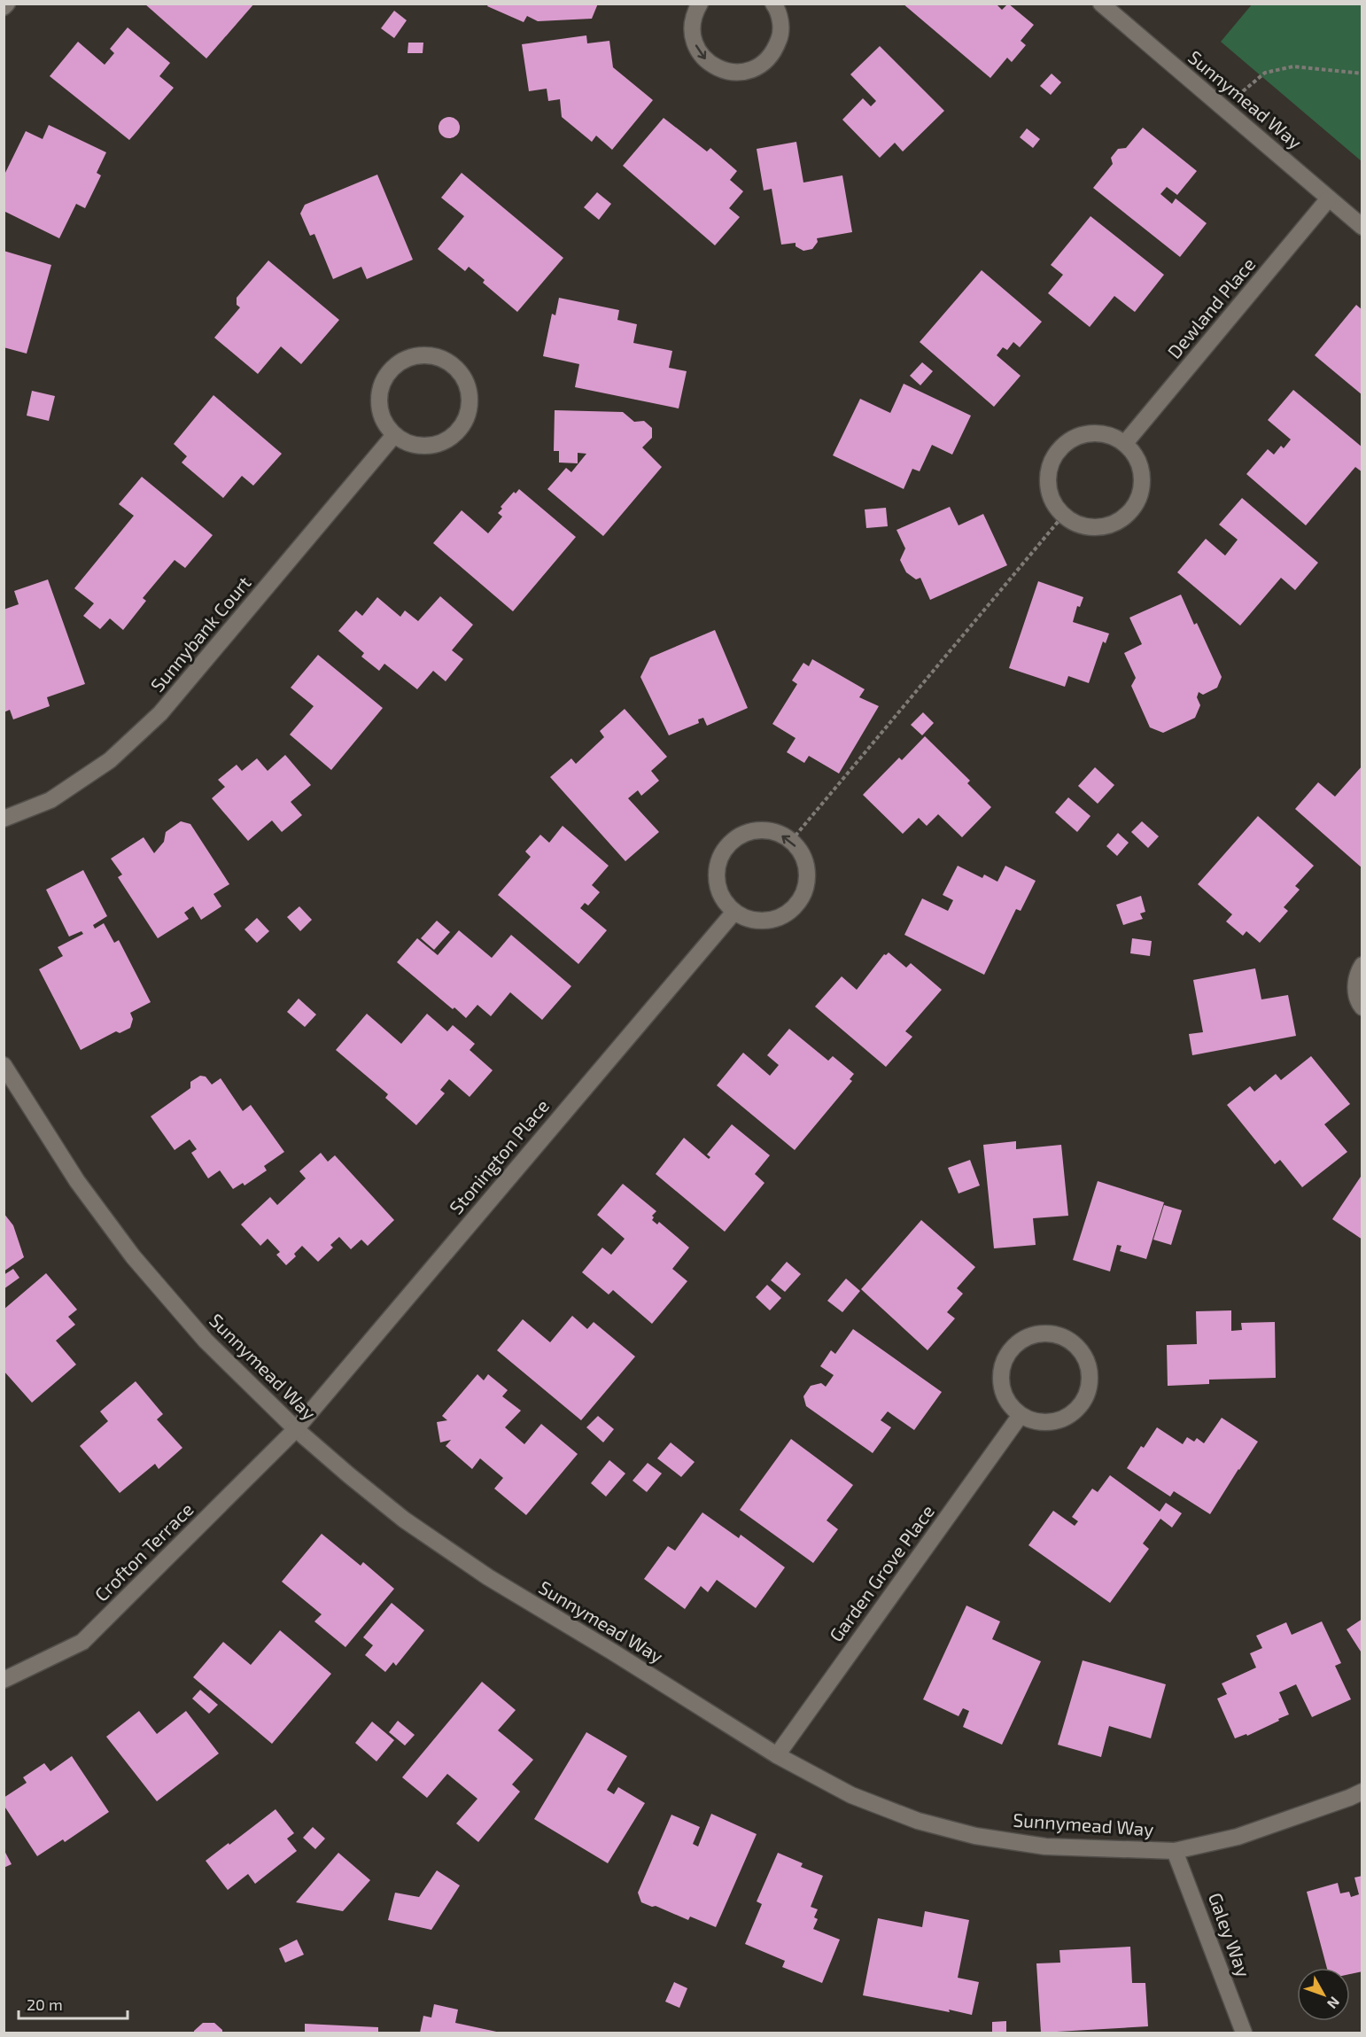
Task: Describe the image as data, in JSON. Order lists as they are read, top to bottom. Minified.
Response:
{"streets":{"street":["Sunnymead Way","Dewland Place","Sunnybank Court","Stonington Place","Crofton Terrace","Garden Grove Place","Galey Way"]},"crossings":[["Sunnymead Way","Dewland Place"],["Sunnymead Way","Stonington Place"],["Sunnymead Way","Crofton Terrace"],["Sunnymead Way","Garden Grove Place"],["Sunnymead Way","Galey Way"],["Stonington Place","Crofton Terrace"]],"scale_bar":"20 m","north":"bottom right"}
